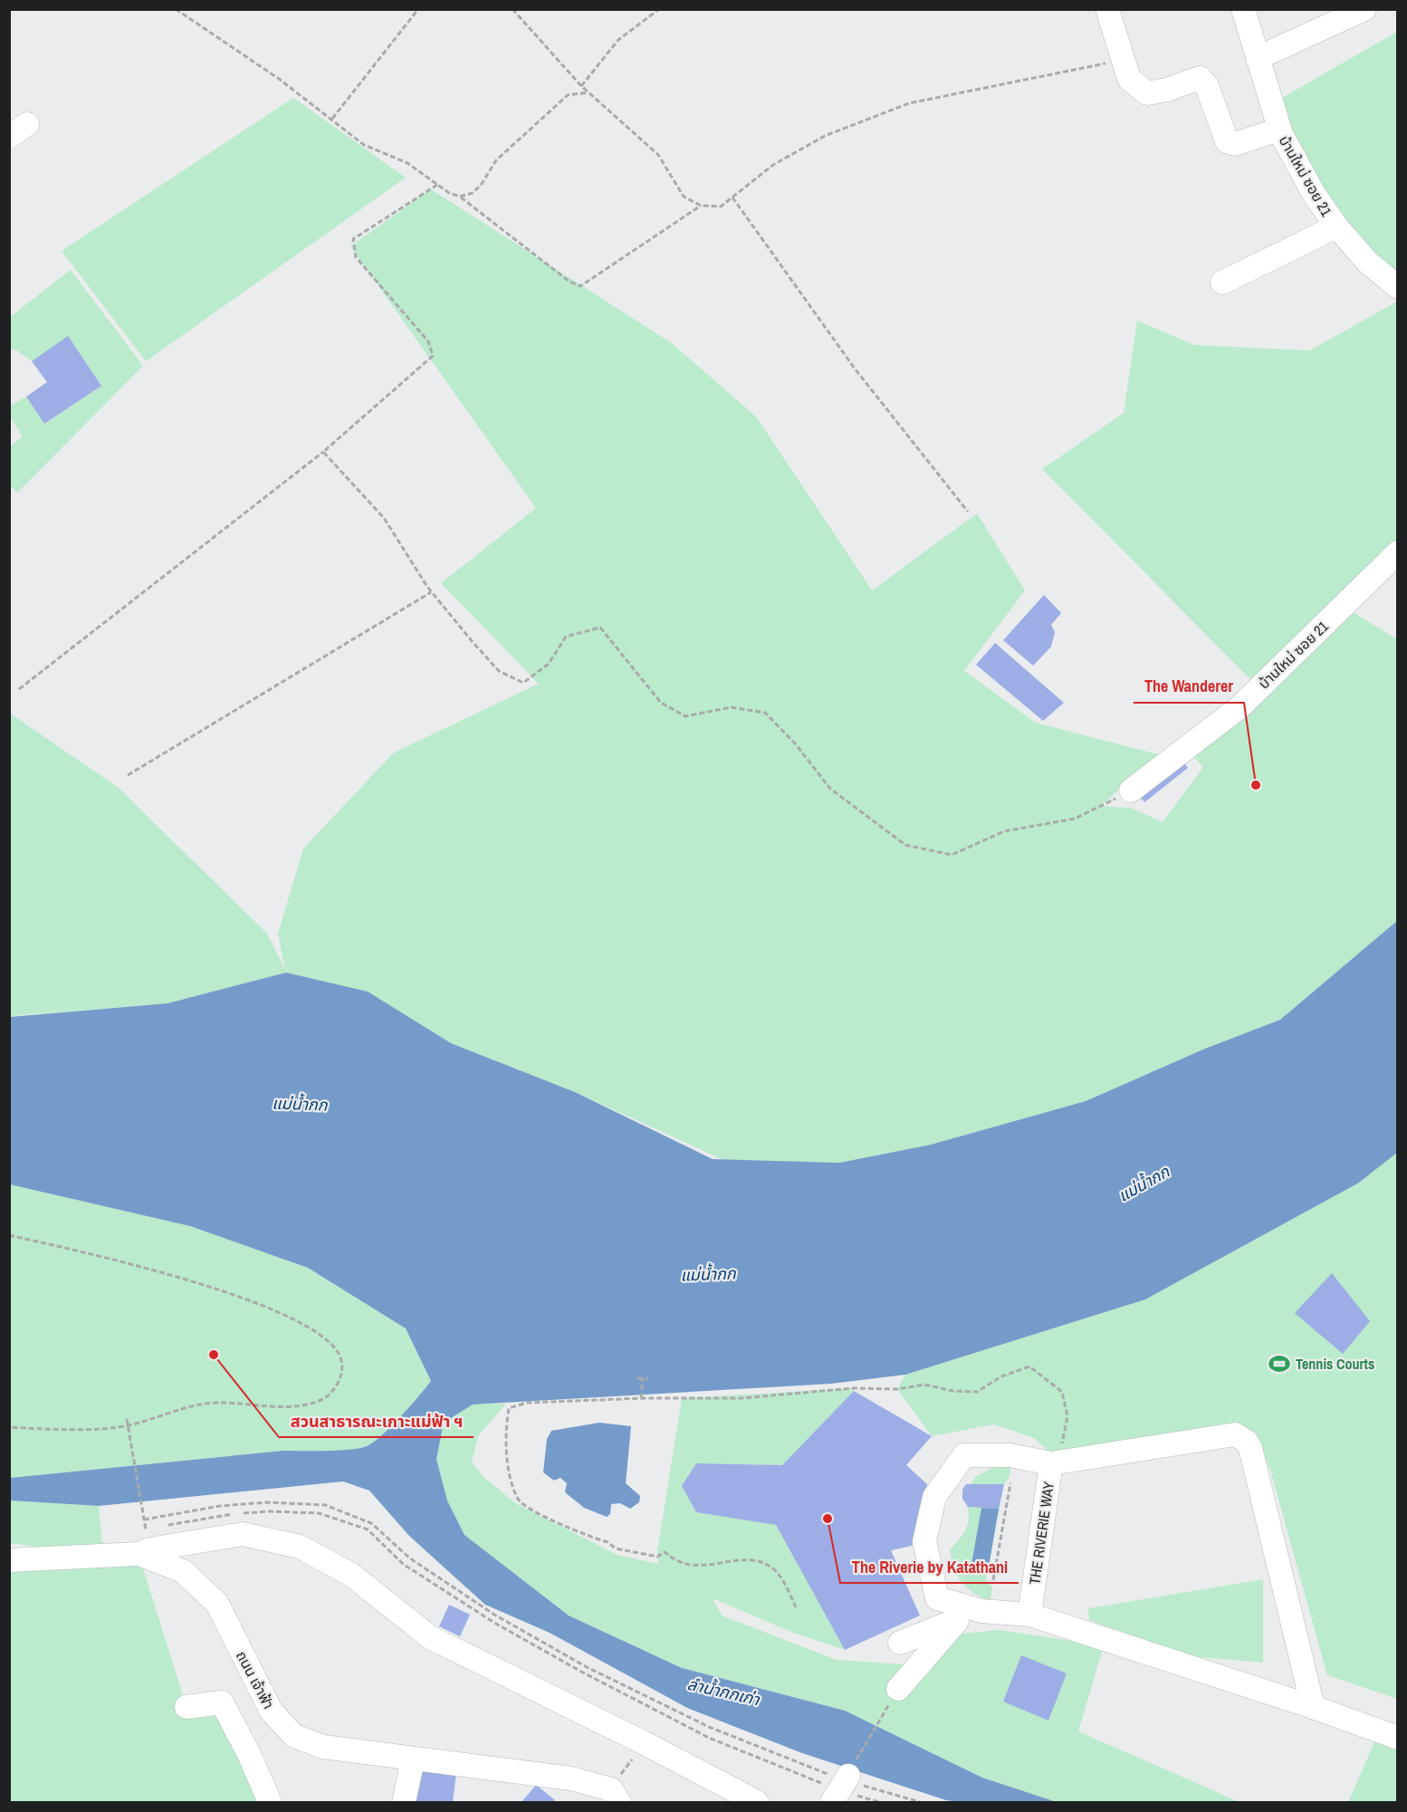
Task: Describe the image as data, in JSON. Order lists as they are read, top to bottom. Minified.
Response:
{"streets":{"street":["บ้านใหม่ ซอย 21","THE RIVERIE WAY","ถนน เจ้าฟ้า"]},"water":["แม่น้ำกก","ลำน้ำกกเก่า"],"places":{"other":["The Wanderer","สวนสาธารณะเกาะแม่ฟ้า ฯ","The Riverie by Katathani"],"sports":["Tennis Courts"]}}
